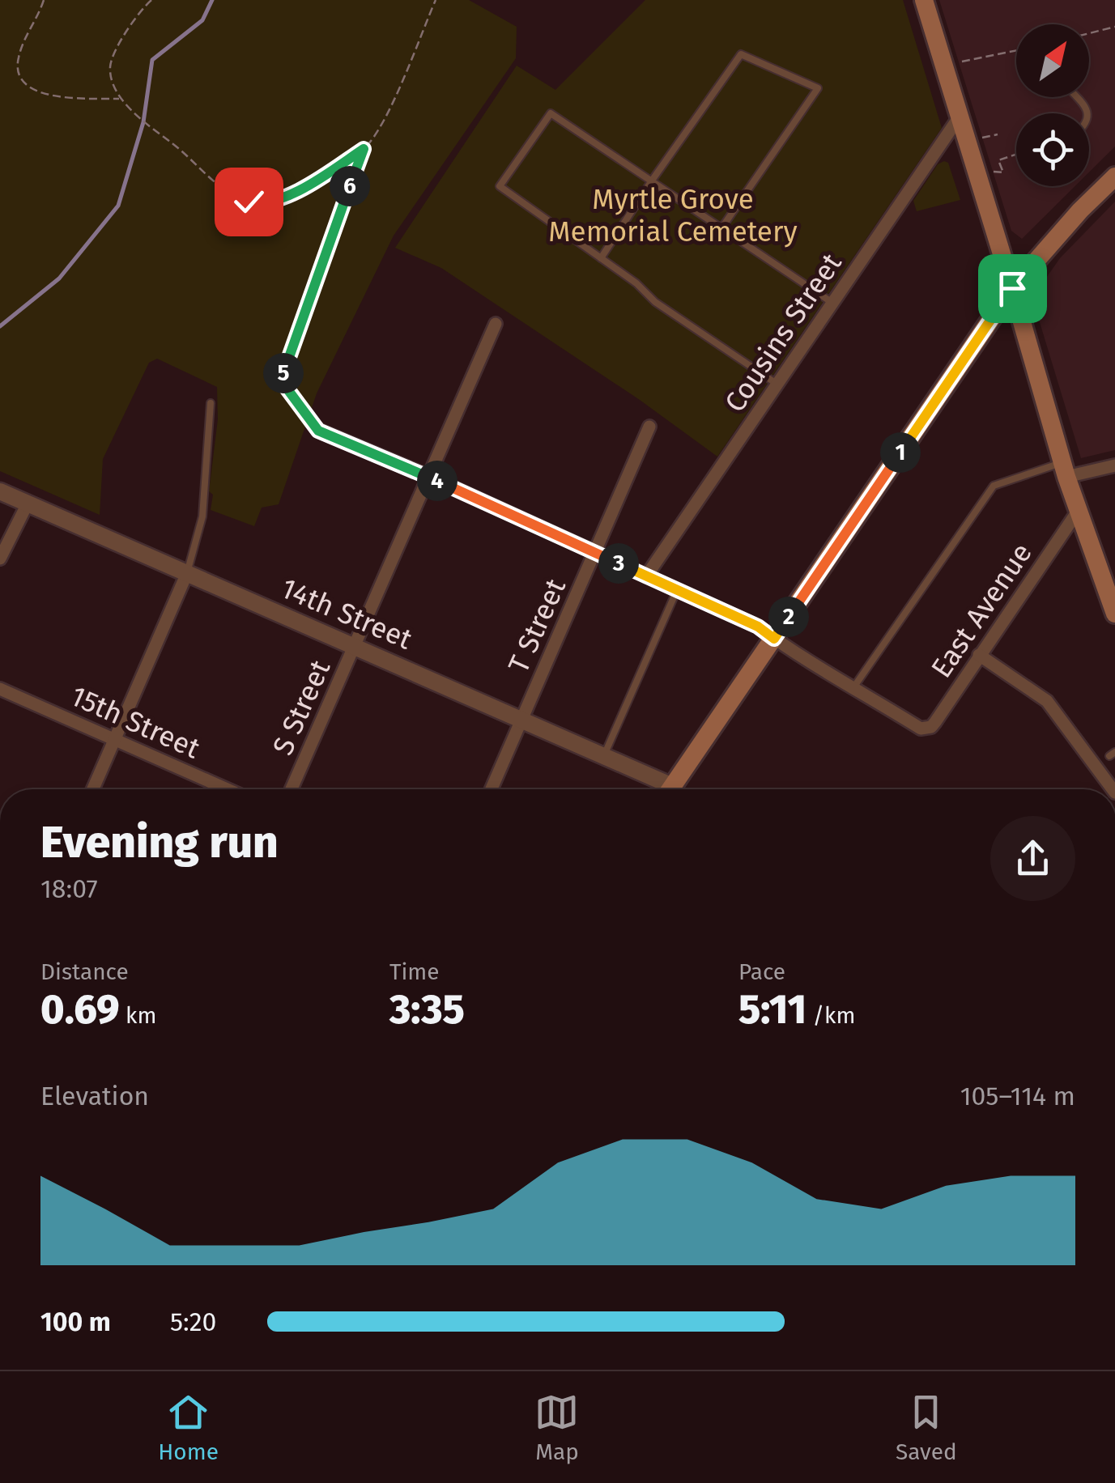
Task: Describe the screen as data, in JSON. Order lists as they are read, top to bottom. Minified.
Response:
{"streets":{"street":["Cousins Street","East Avenue","14th Street","T Street","S Street","15th Street"]},"crossings":[["14th Street","T Street"],["14th Street","S Street"]],"parks":["Myrtle Grove Memorial Cemetery"],"north":"top right","page":{"pins":["6","5","1","4","3","2"],"heading":["Evening run","18:07"],"stats":[["Distance","0.69 km"],["Time","3:35"],["Pace","5:11 /km"]],"chart":["Elevation","105–114 m"],"list":[{"name":"100 m","note":"5:20"}],"tabs":["Home","Map","Saved"]}}
